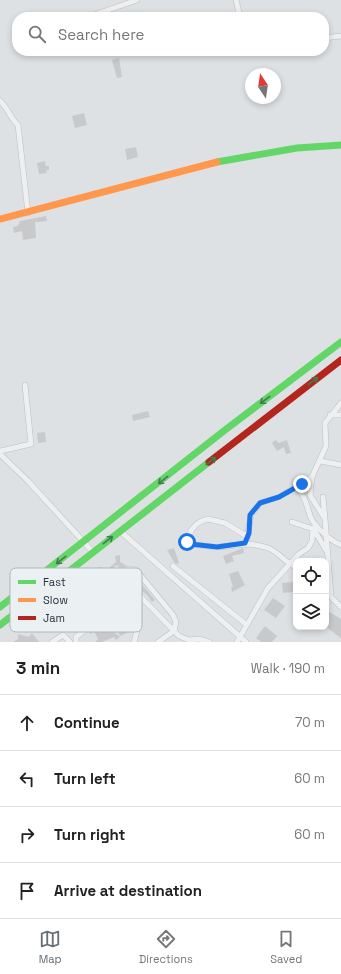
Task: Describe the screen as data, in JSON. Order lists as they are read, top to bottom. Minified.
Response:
{"legend":["Fast","Slow","Jam"],"north":"top","page":{"search":"Search here","heading":["3 min","Walk · 190 m"],"list":[["Continue","70 m"],["Turn left","60 m"],["Turn right","60 m"],"Arrive at destination"],"nav":["Map","Directions","Saved"]}}
